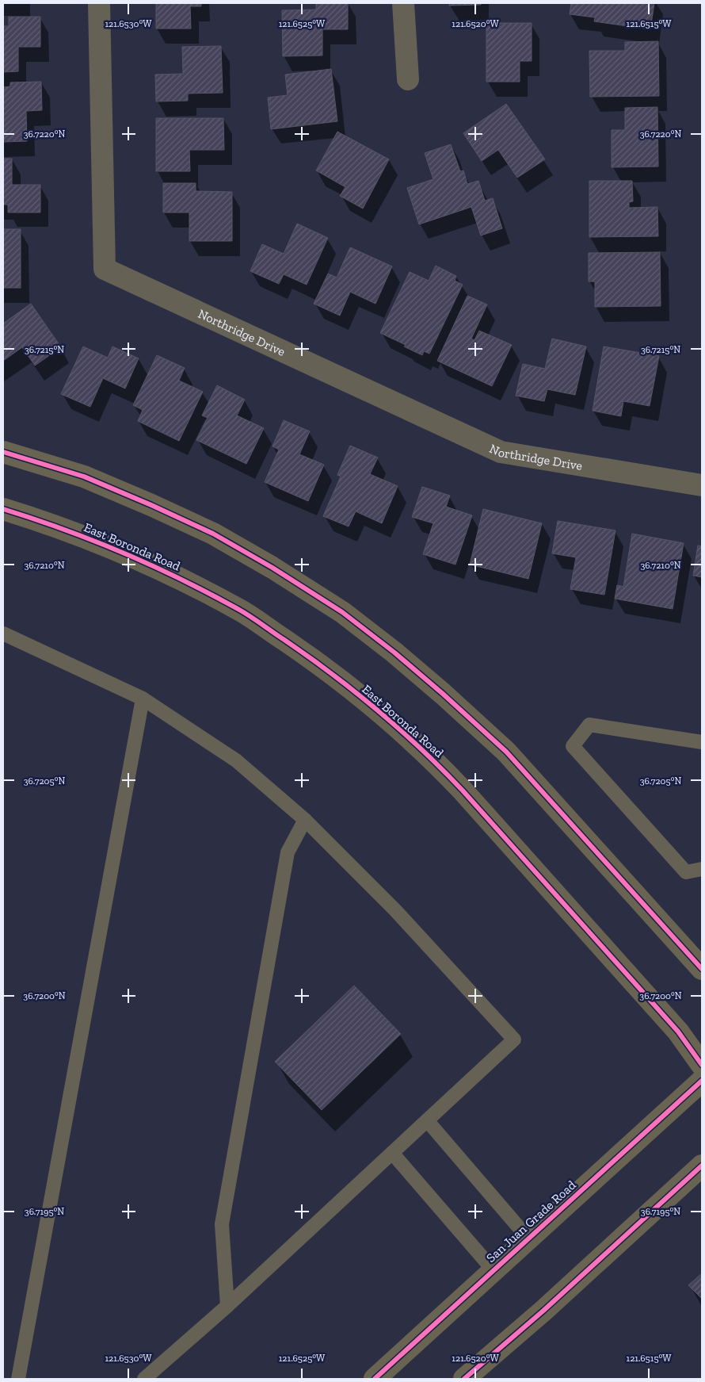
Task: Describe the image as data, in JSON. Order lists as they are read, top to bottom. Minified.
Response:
{"streets":{"main road":["East Boronda Road","San Juan Grade Road"],"street":["Northridge Drive"]},"coordinates":["121.6530°W","121.6525°W","121.6520°W","121.6515°W","36.7220°N","36.7215°N","36.7210°N","36.7205°N","36.7200°N","36.7195°N"]}
